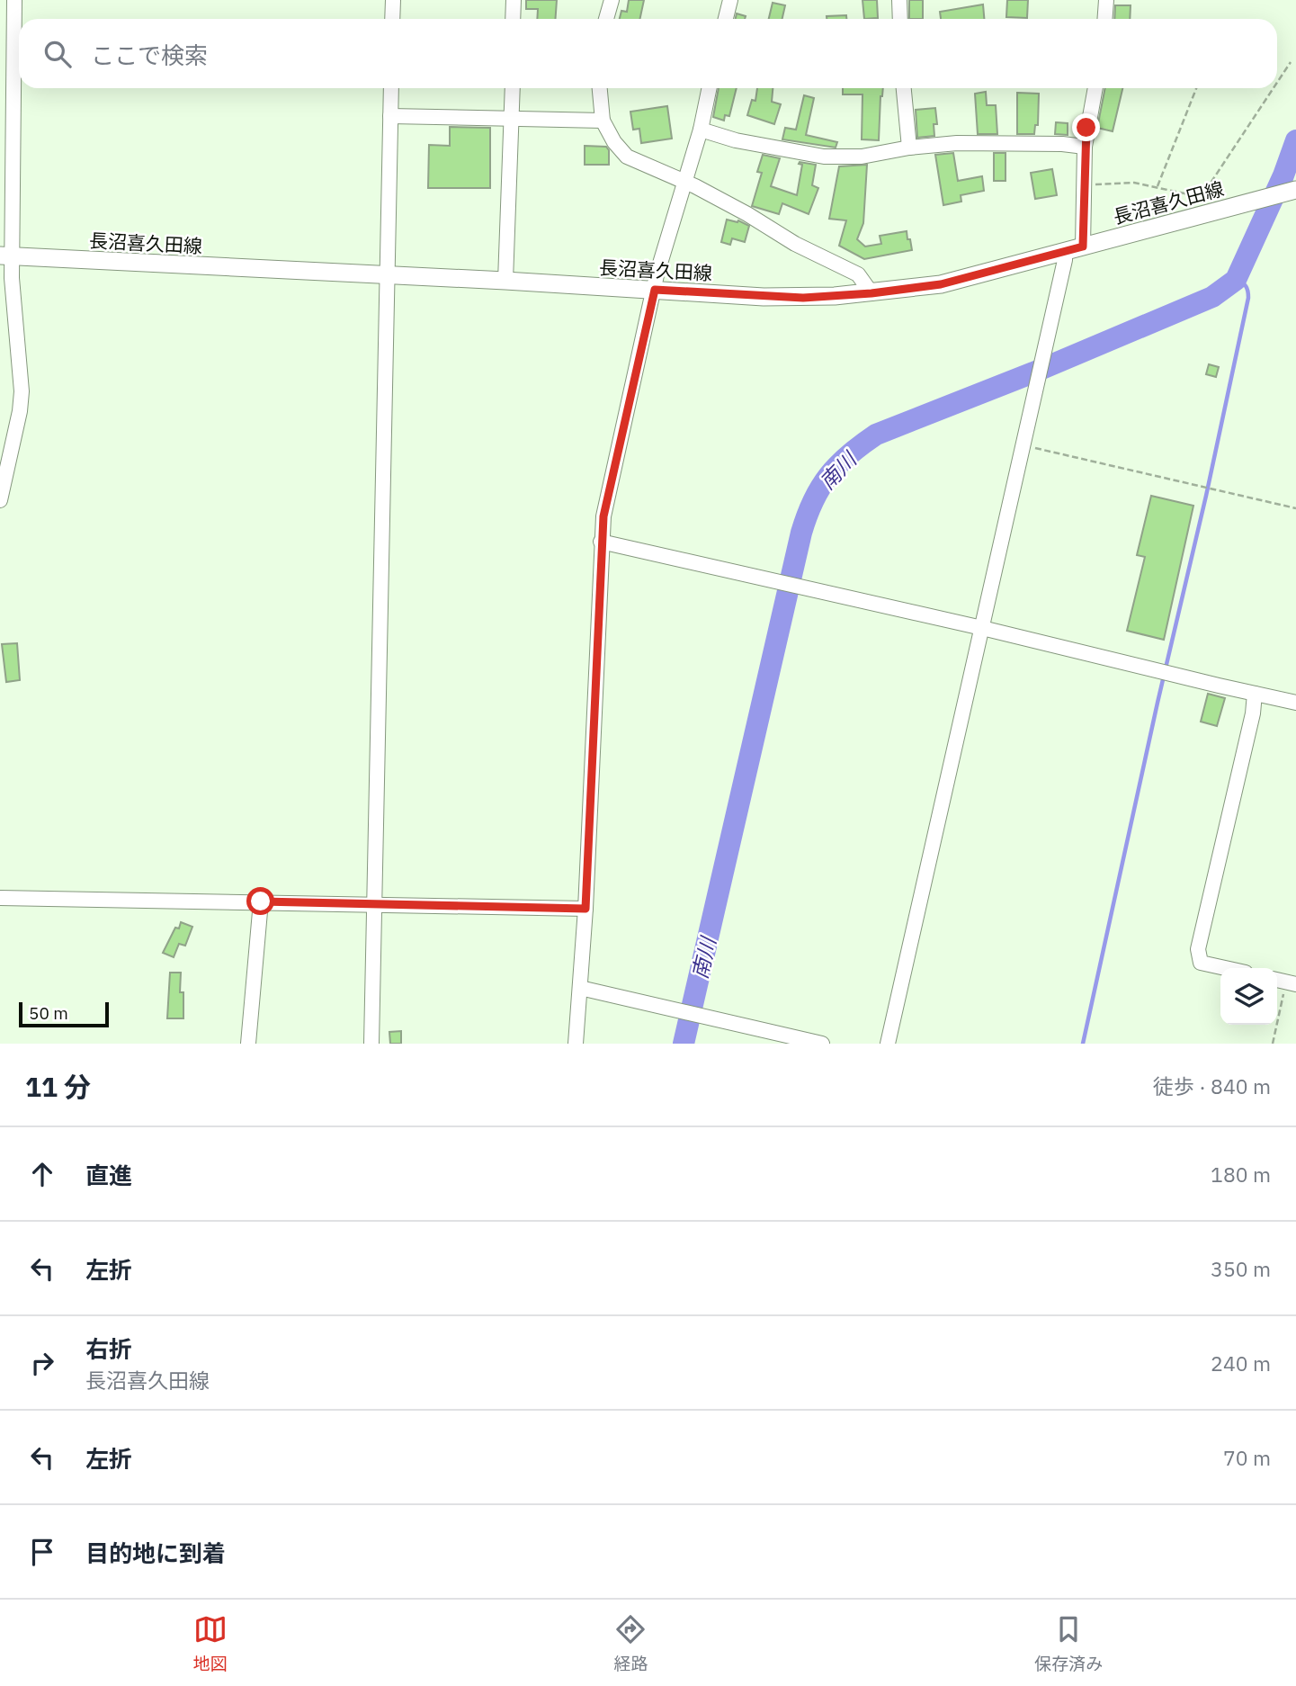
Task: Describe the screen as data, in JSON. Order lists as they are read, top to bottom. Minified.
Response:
{"streets":{"main road":["長沼喜久田線"]},"water":["南川"],"scale_bar":"50 m","page":{"search":"ここで検索","scale":"50 m","heading":["11 分","徒歩 · 840 m"],"list":[["直進","180 m"],["左折","350 m"],["右折","長沼喜久田線","240 m"],["左折","70 m"],"目的地に到着"],"nav":["地図","経路","保存済み"]}}
